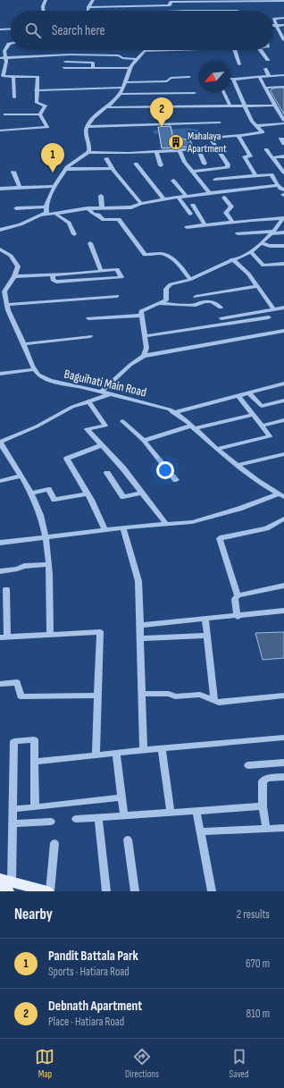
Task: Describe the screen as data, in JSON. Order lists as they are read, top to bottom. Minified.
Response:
{"streets":{"street":["Baguihati Main Road"]},"places":{"building":["Mahalaya Apartment"]},"north":"bottom left","page":{"search":"Search here","pins":["2","1"],"heading":["Nearby","2 results"],"list":[{"mark":"1","name":"Pandit Battala Park","note":"Sports · Hatiara Road","value":"670 m"},{"mark":"2","name":"Debnath Apartment","note":"Place · Hatiara Road","value":"810 m"}],"nav":["Map","Directions","Saved"]}}
